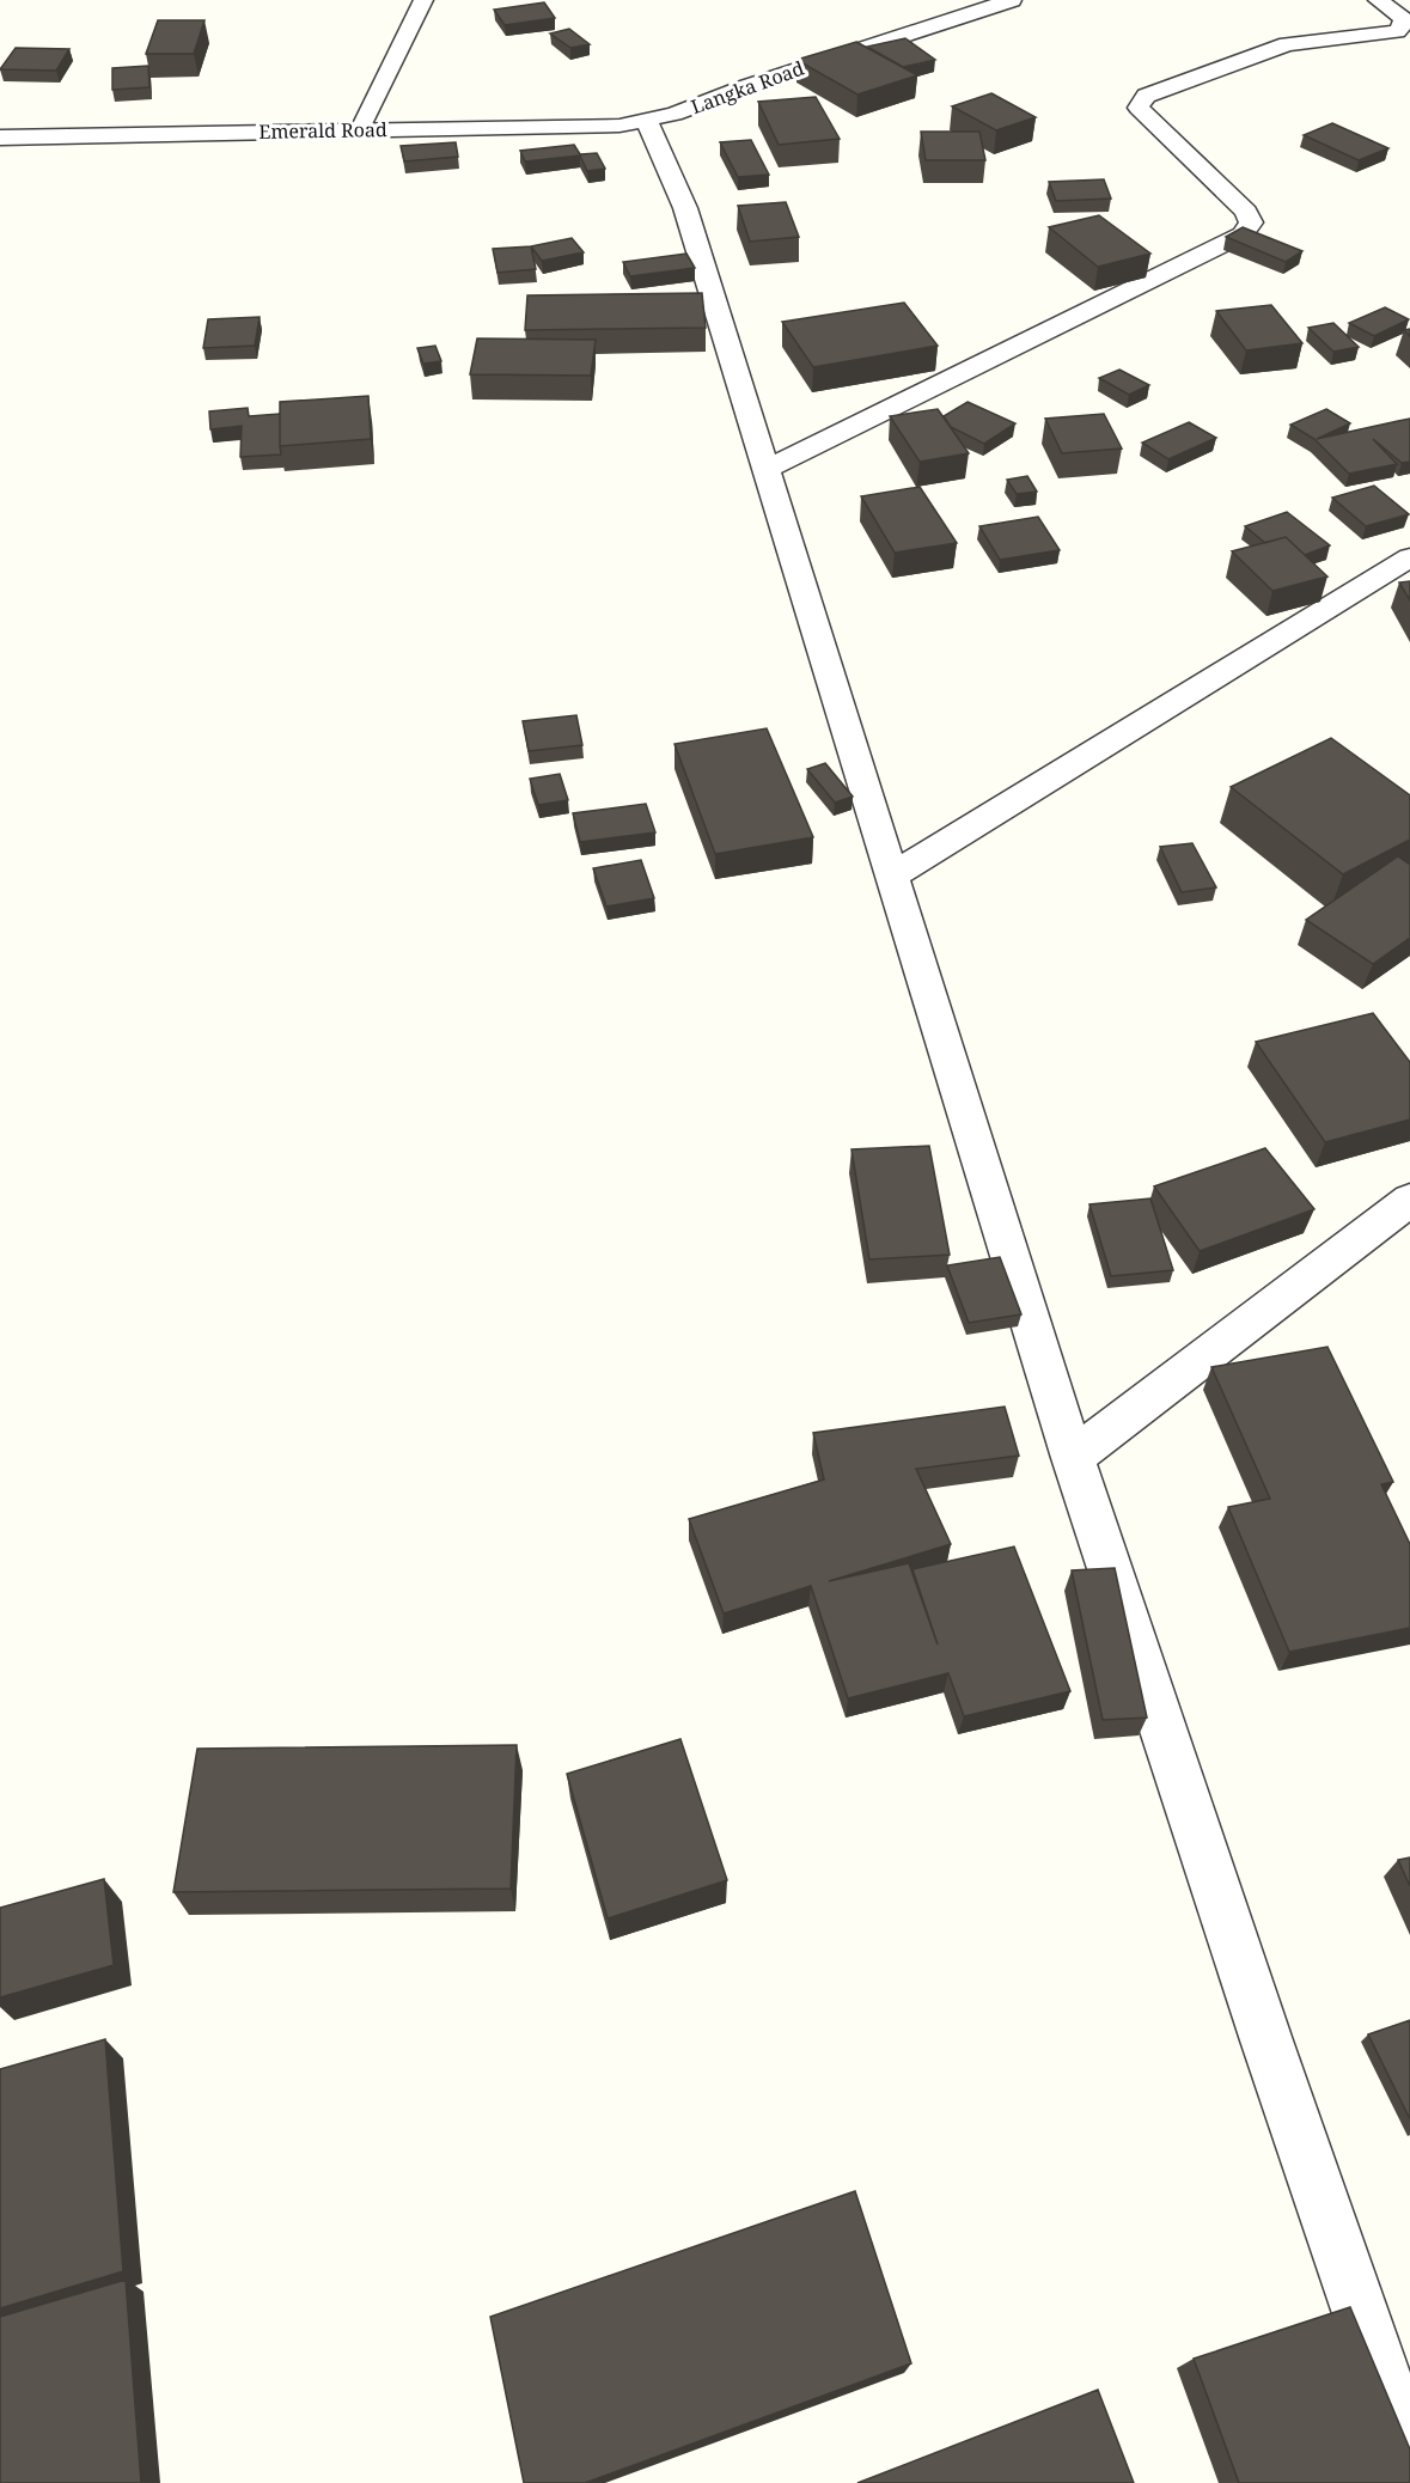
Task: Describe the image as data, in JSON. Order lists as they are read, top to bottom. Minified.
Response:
{"streets":{"street":["Langka Road","Emerald Road"]},"crossings":[["Langka Road","Emerald Road"]]}
